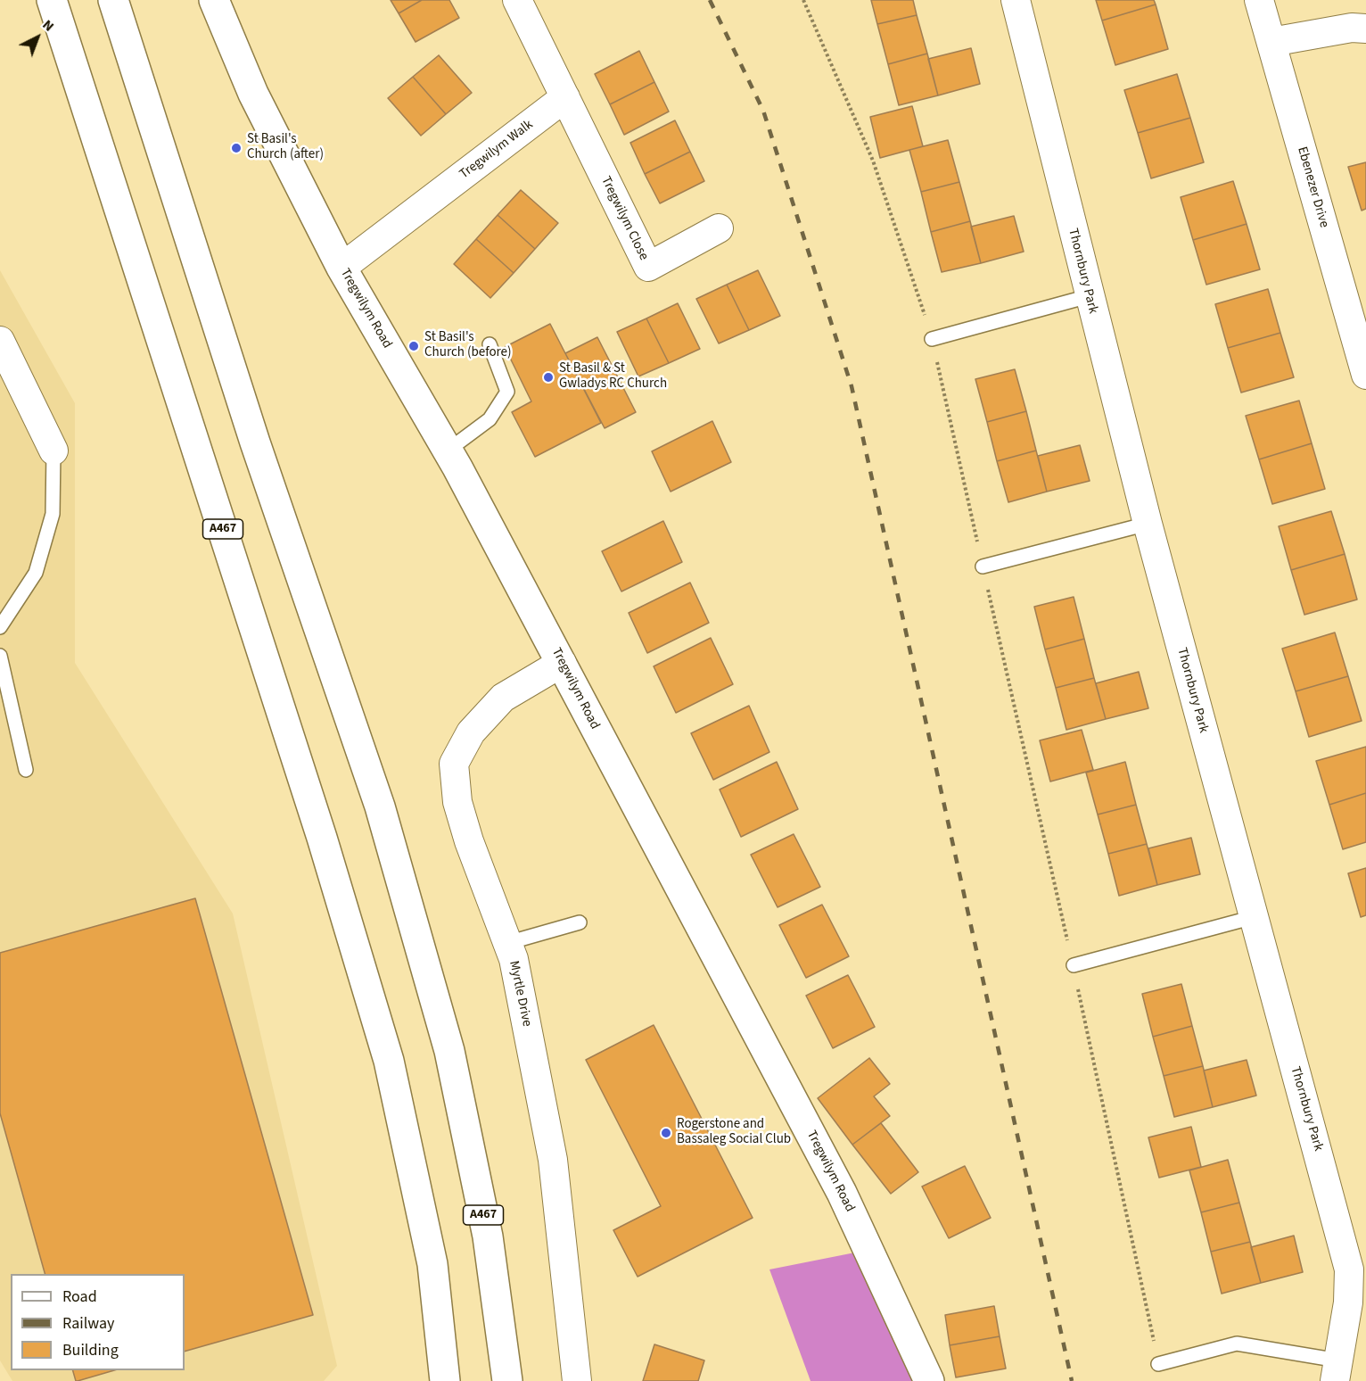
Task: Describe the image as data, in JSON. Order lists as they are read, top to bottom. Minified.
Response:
{"streets":{"main road":["Tregwilym Road","A467"],"street":["Tregwilym Walk","Ebenezer Drive","Tregwilym Close","Thornbury Park","Myrtle Drive"]},"crossings":[["Tregwilym Walk","Tregwilym Close"],["Tregwilym Walk","Tregwilym Road"],["Tregwilym Road","Myrtle Drive"]],"places":["St Basil's Church (after)","St Basil's Church (before)","St Basil & St Gwladys RC Church","Rogerstone and Bassaleg Social Club"],"legend":["Road","Railway","Building"],"north":"top right"}
